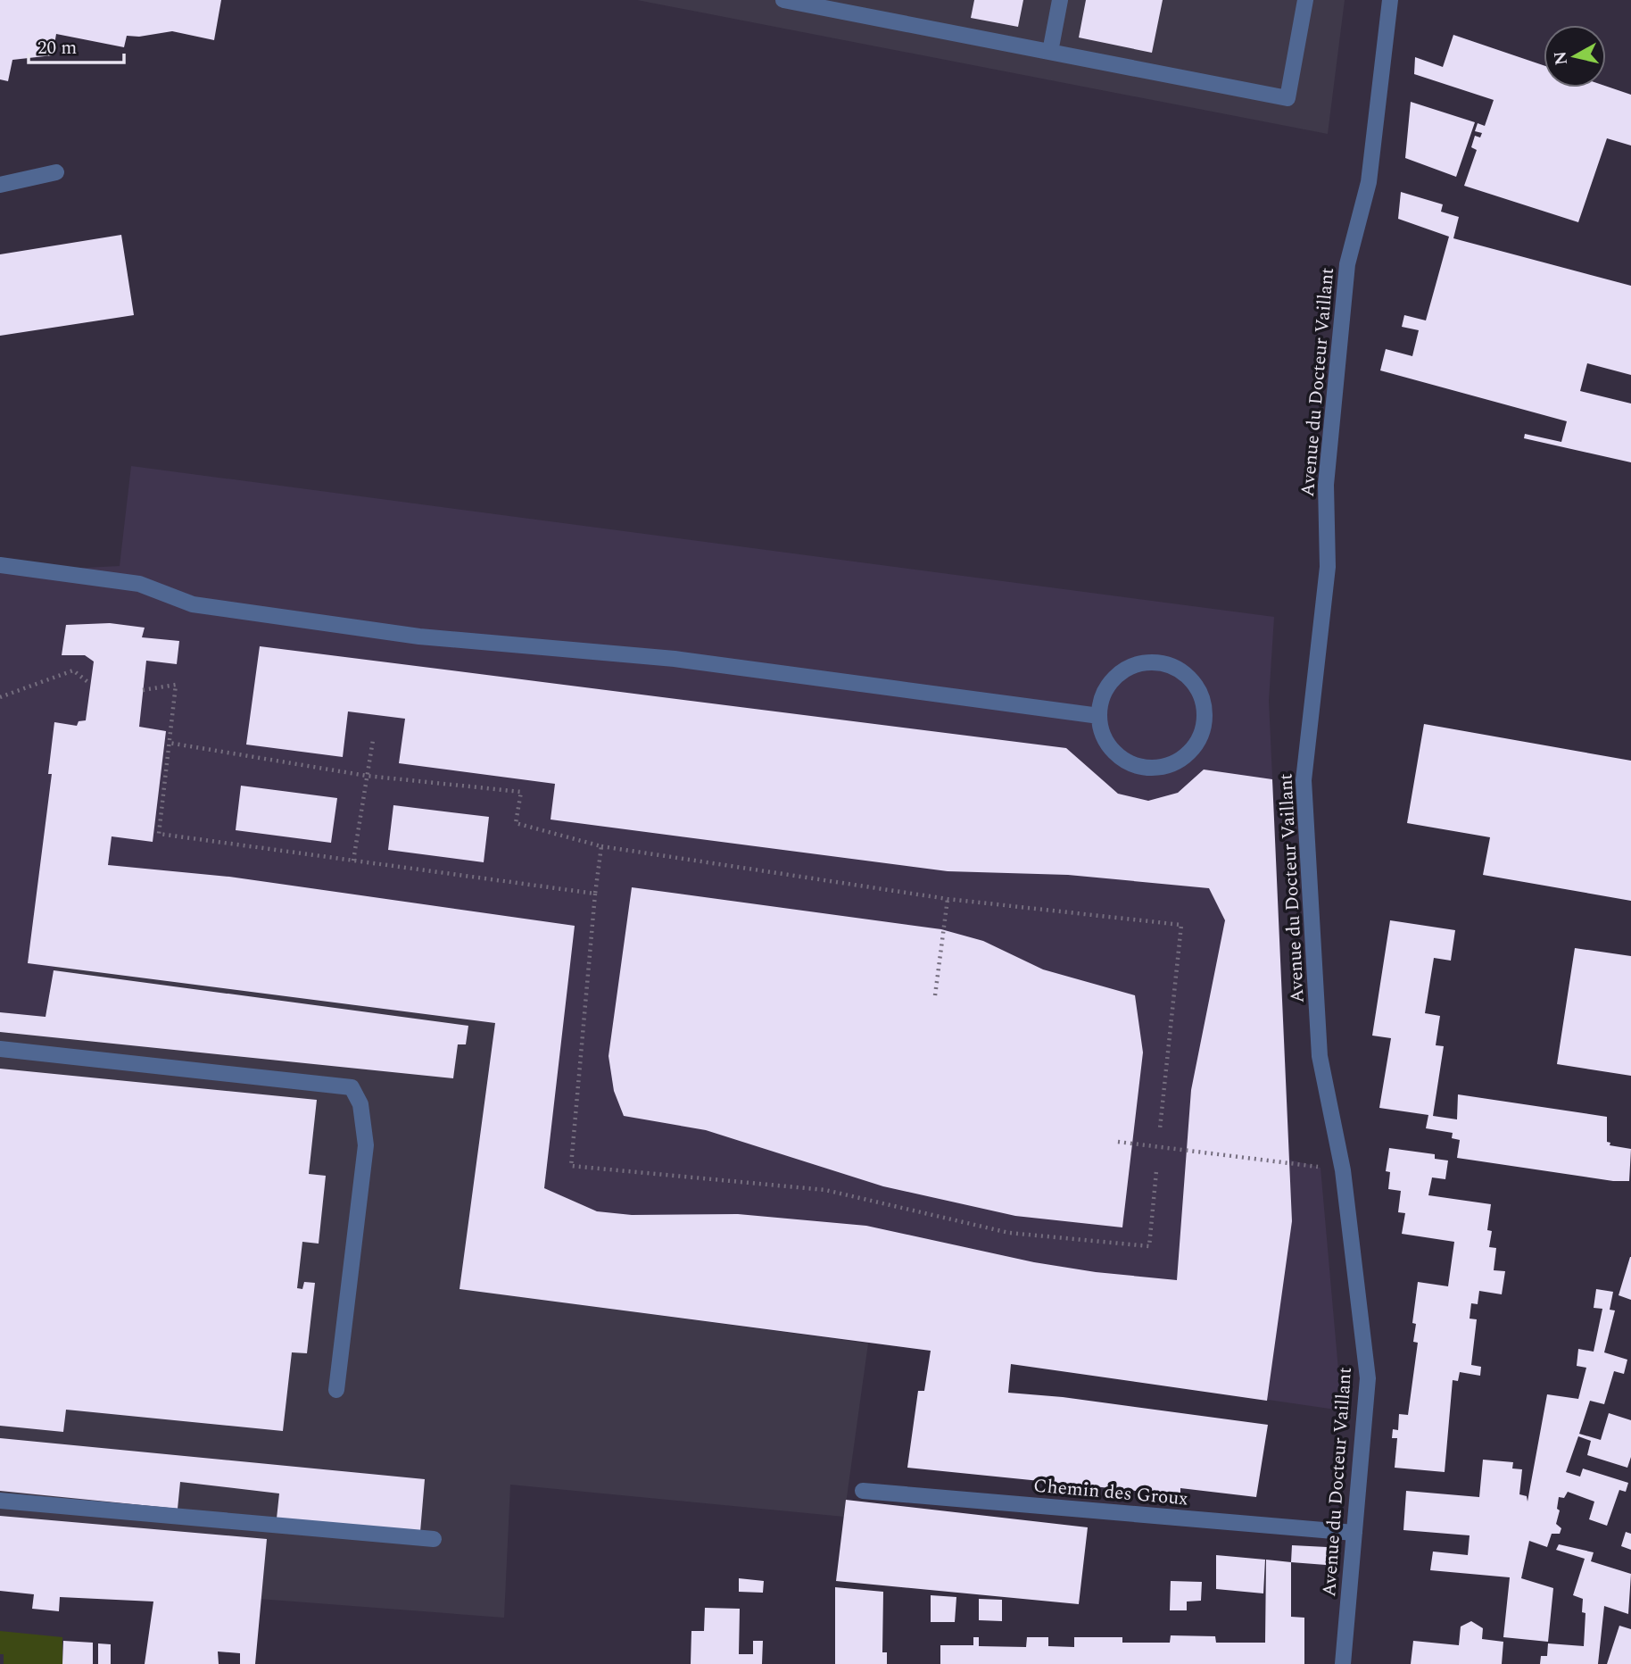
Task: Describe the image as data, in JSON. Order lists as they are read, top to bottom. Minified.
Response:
{"streets":{"street":["Avenue du Docteur Vaillant","Chemin des Groux"]},"crossings":[["Avenue du Docteur Vaillant","Chemin des Groux"]],"scale_bar":"20 m","north":"left"}
